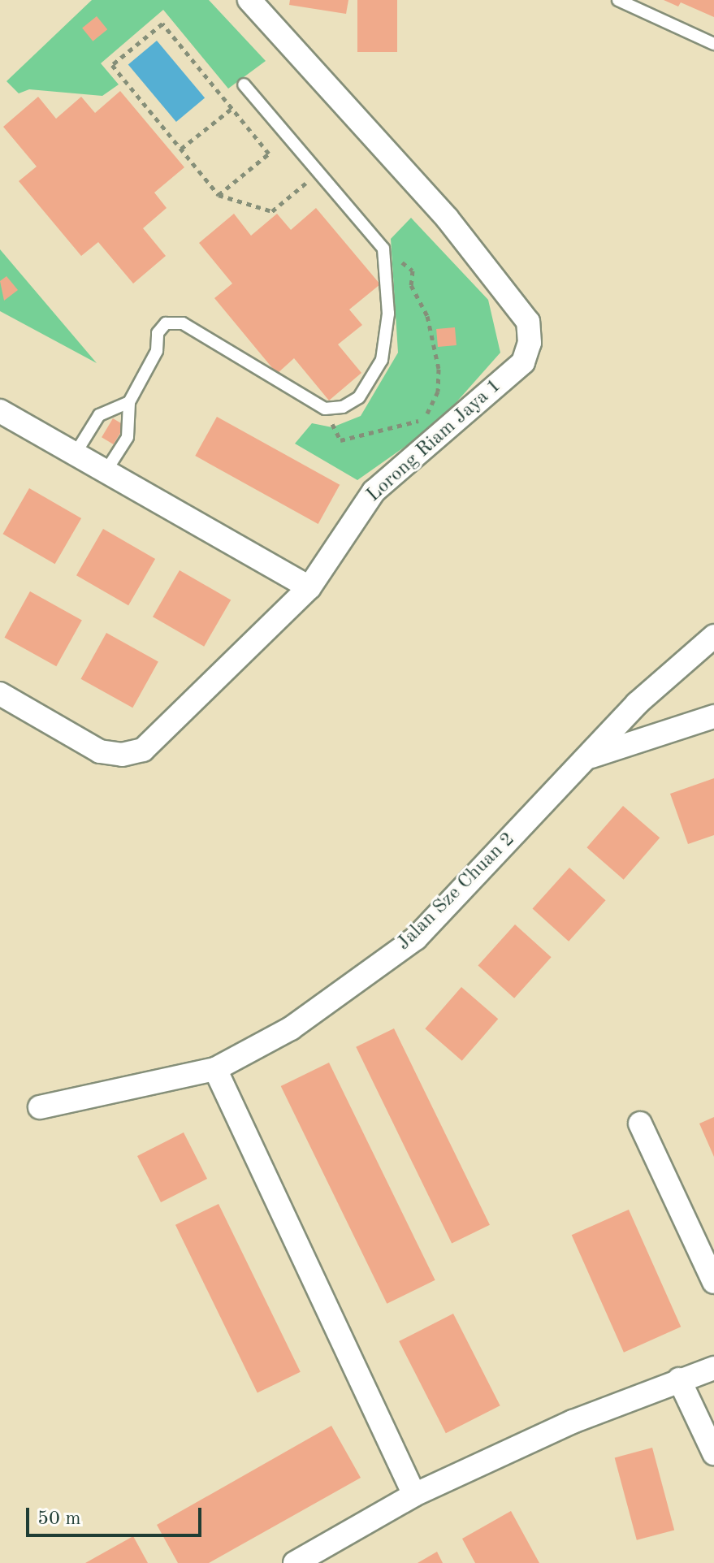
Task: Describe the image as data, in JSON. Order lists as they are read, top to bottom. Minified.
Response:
{"streets":{"street":["Lorong Riam Jaya 1","Jalan Sze Chuan 2"]},"scale_bar":"50 m"}
